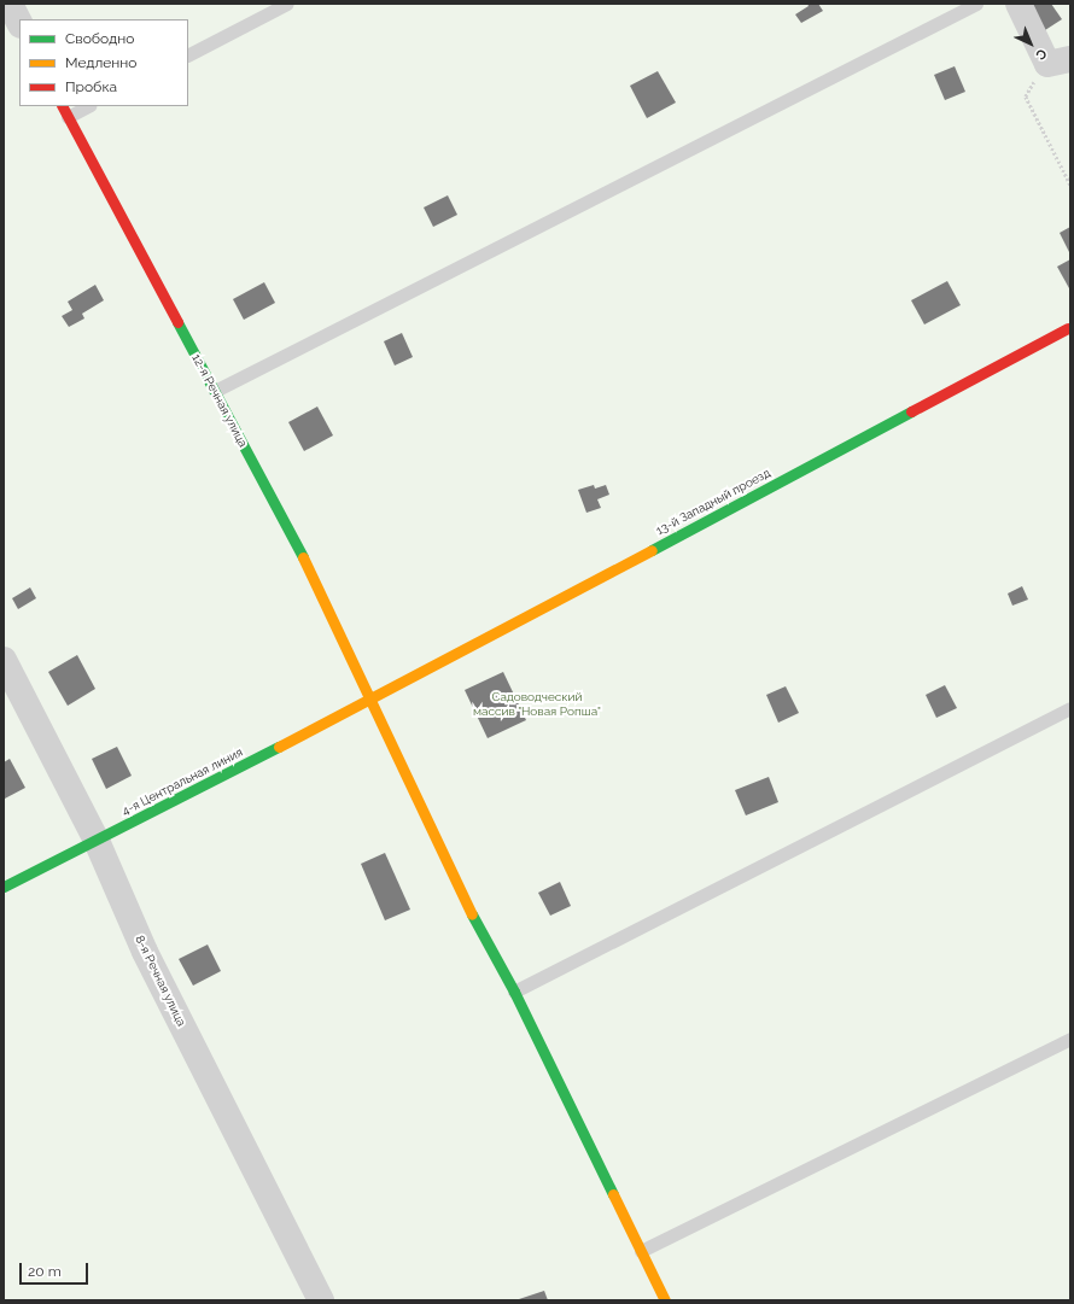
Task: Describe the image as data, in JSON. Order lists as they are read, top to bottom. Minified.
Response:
{"streets":{"street":["12-я Речная улица","13-й Западный проезд","4-я Центральная линия","8-я Речная улица"]},"crossings":[["12-я Речная улица","13-й Западный проезд"],["12-я Речная улица","4-я Центральная линия"],["13-й Западный проезд","4-я Центральная линия"],["4-я Центральная линия","8-я Речная улица"]],"parks":["Садоводческий массив \"Новая Ропша\""],"legend":["Свободно","Медленно","Пробка"],"scale_bar":"20 m","north":"bottom right"}
